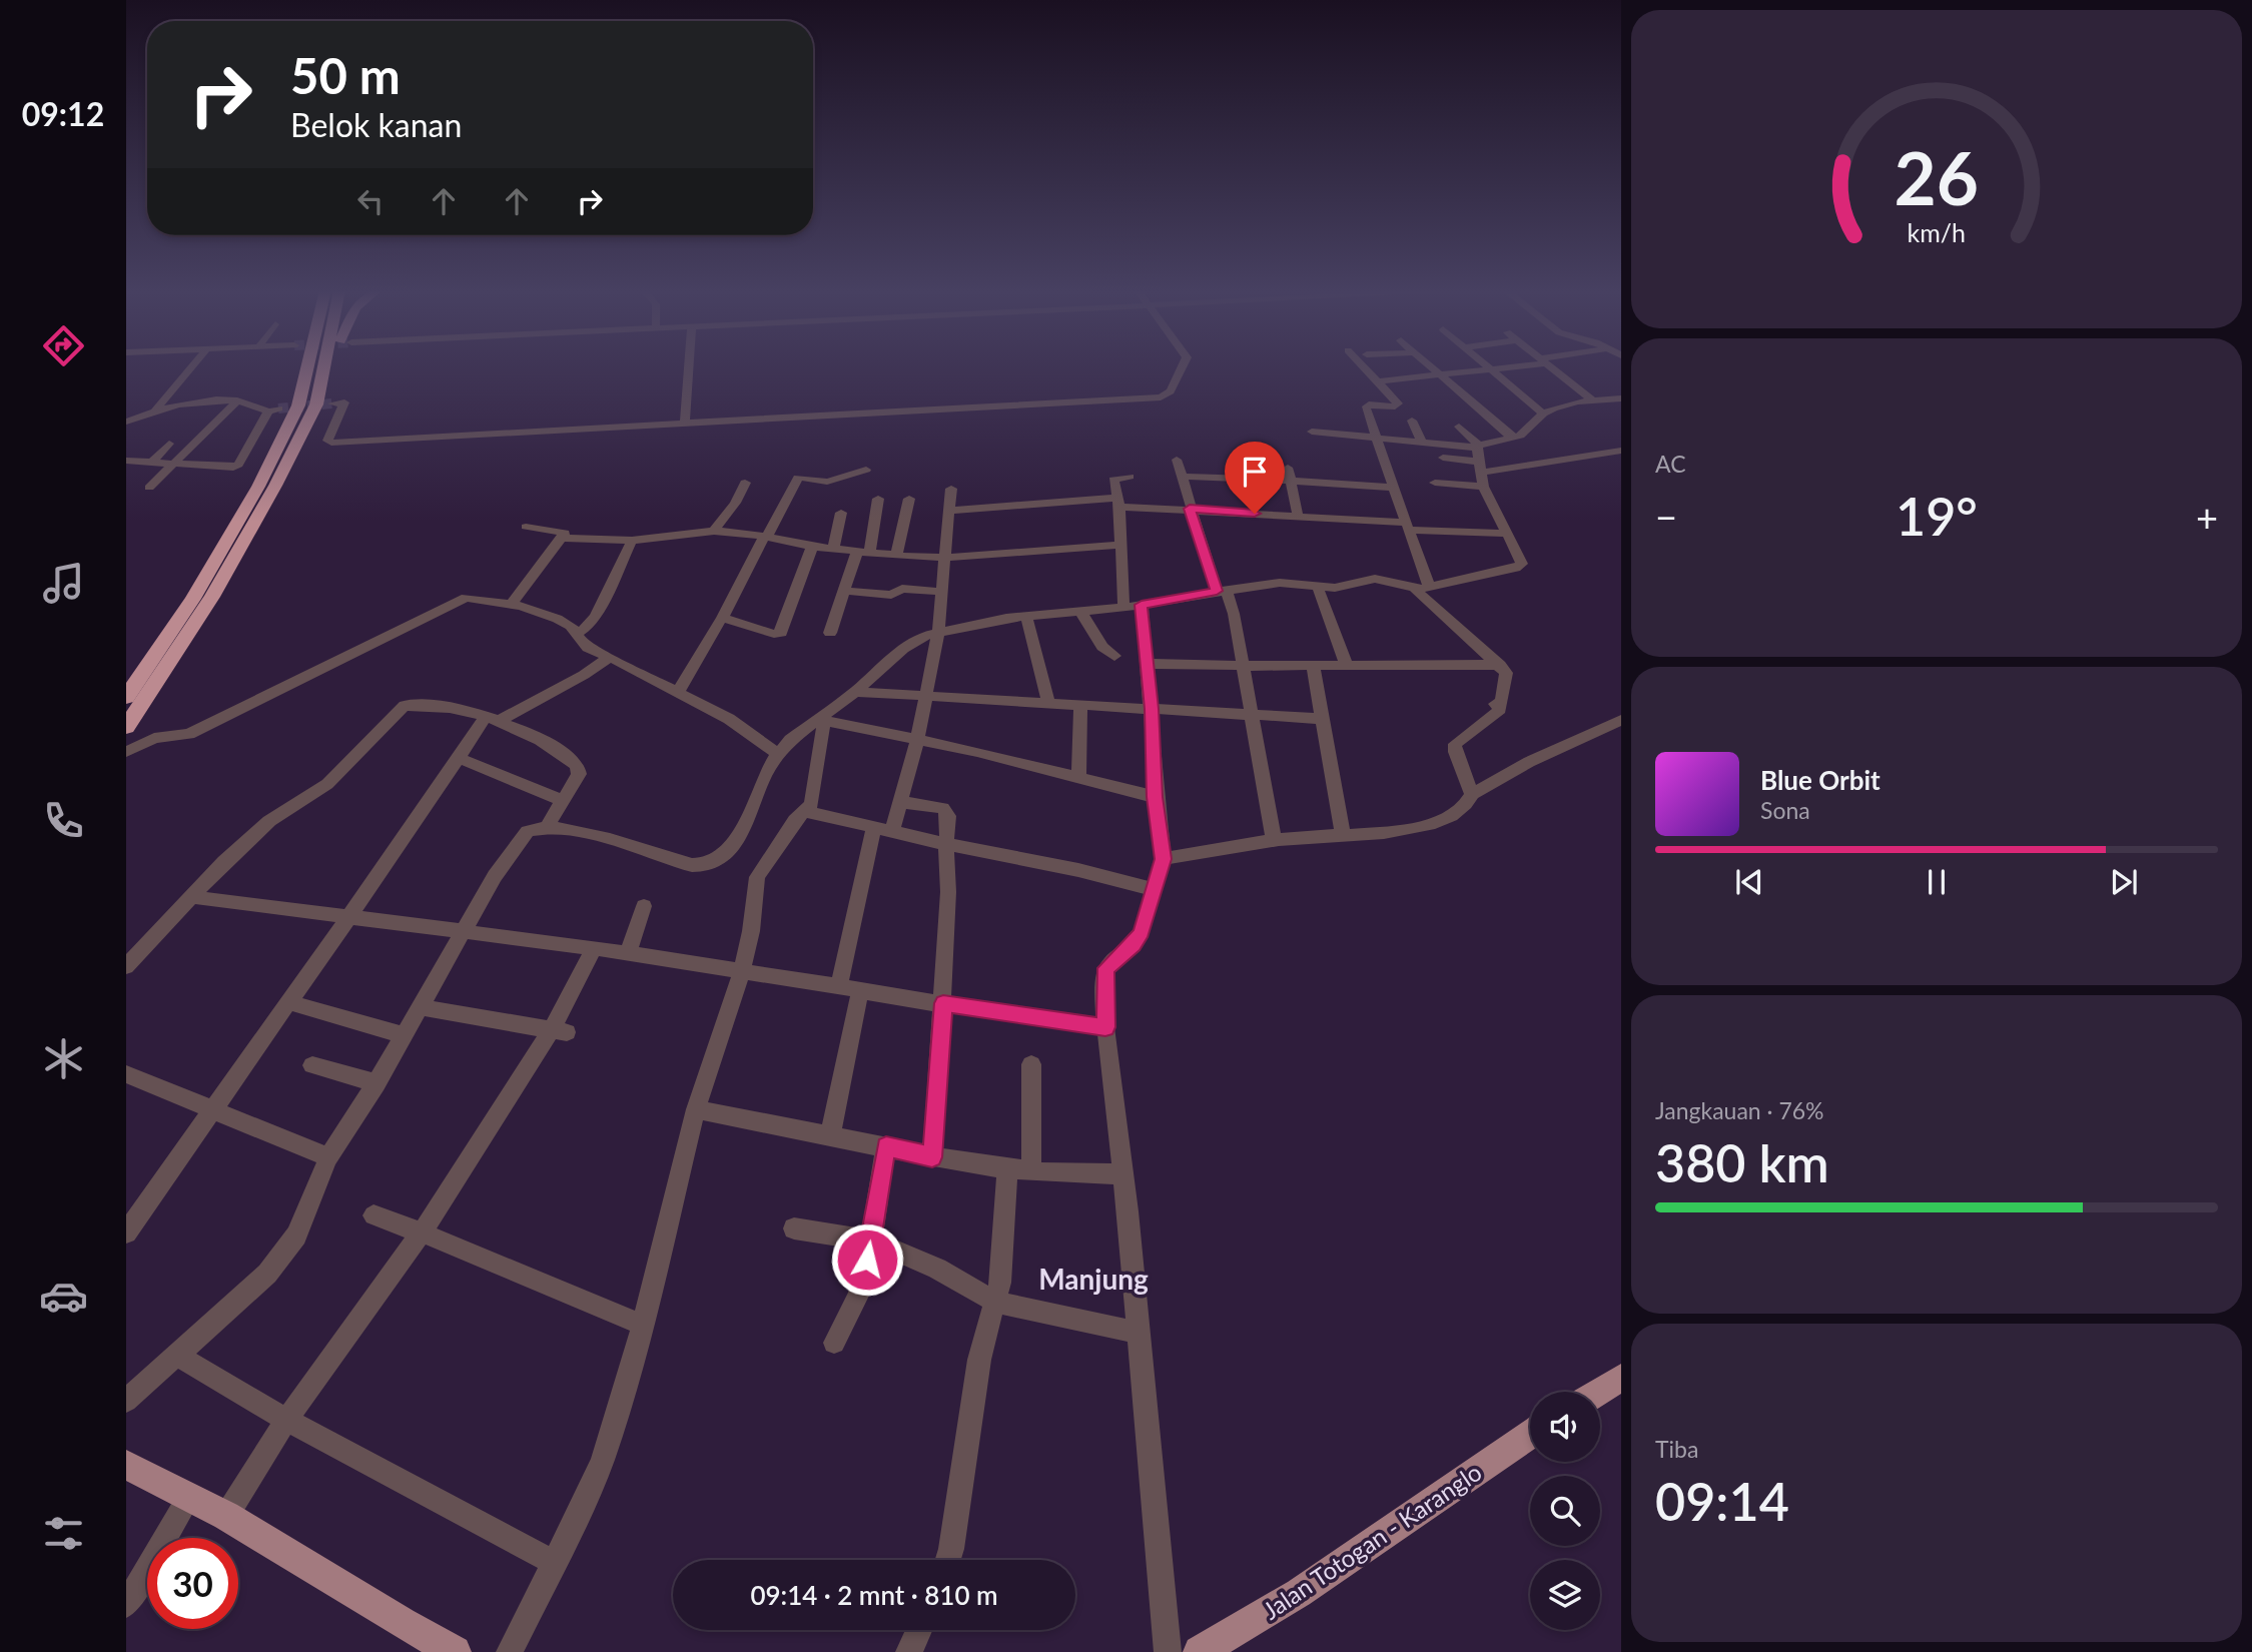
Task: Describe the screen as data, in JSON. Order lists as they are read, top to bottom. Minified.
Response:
{"streets":{"main road":["Jalan Totogan - Karanglo"]},"districts":["Manjung"],"page":{"tabs":"09:12","turn":["50 m","Belok kanan"],"tile":["AC",["Jangkauan · 76%","380 km"],["Tiba","09:14"]],"heat":["−","19°","+"],"song":["Blue Orbit","Sona"],"limit":"30","trip":"09:14 · 2 mnt · 810 m","gauge":["26","km/h"]}}
